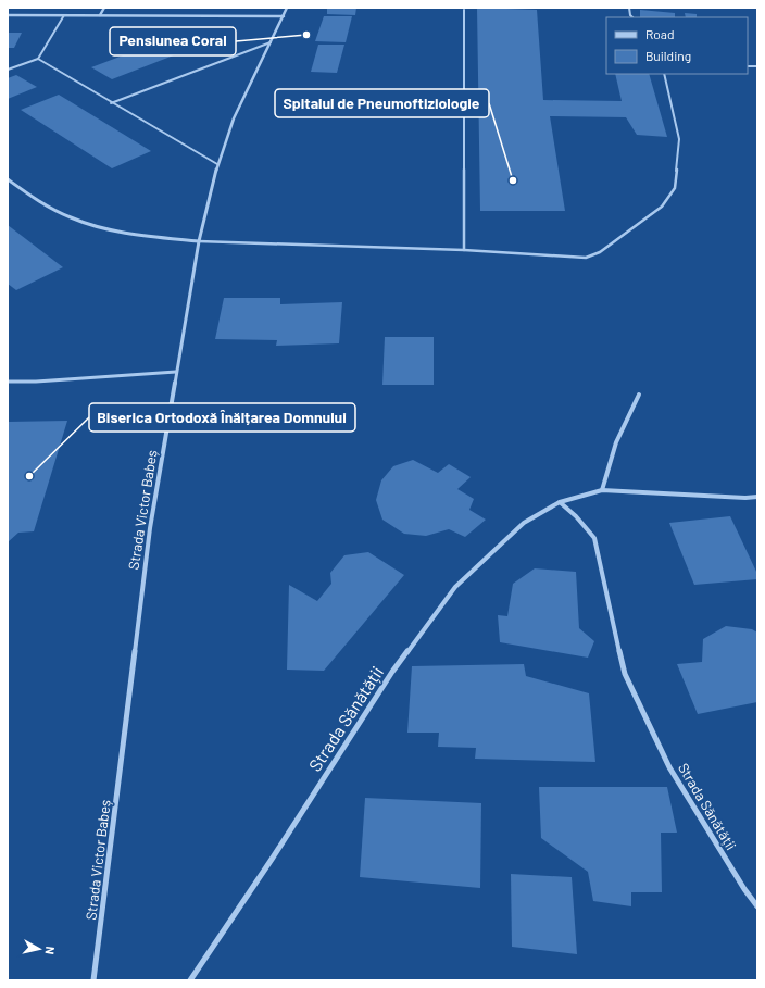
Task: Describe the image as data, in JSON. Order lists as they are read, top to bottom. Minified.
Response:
{"streets":{"street":["Strada Victor Babeș","Strada Sănătății"]},"places":["Pensiunea Coral","Spitalul de Pneumoftiziologie","Biserica Ortodoxă Înălțarea Domnului"],"legend":["Road","Building"],"north":"right"}
